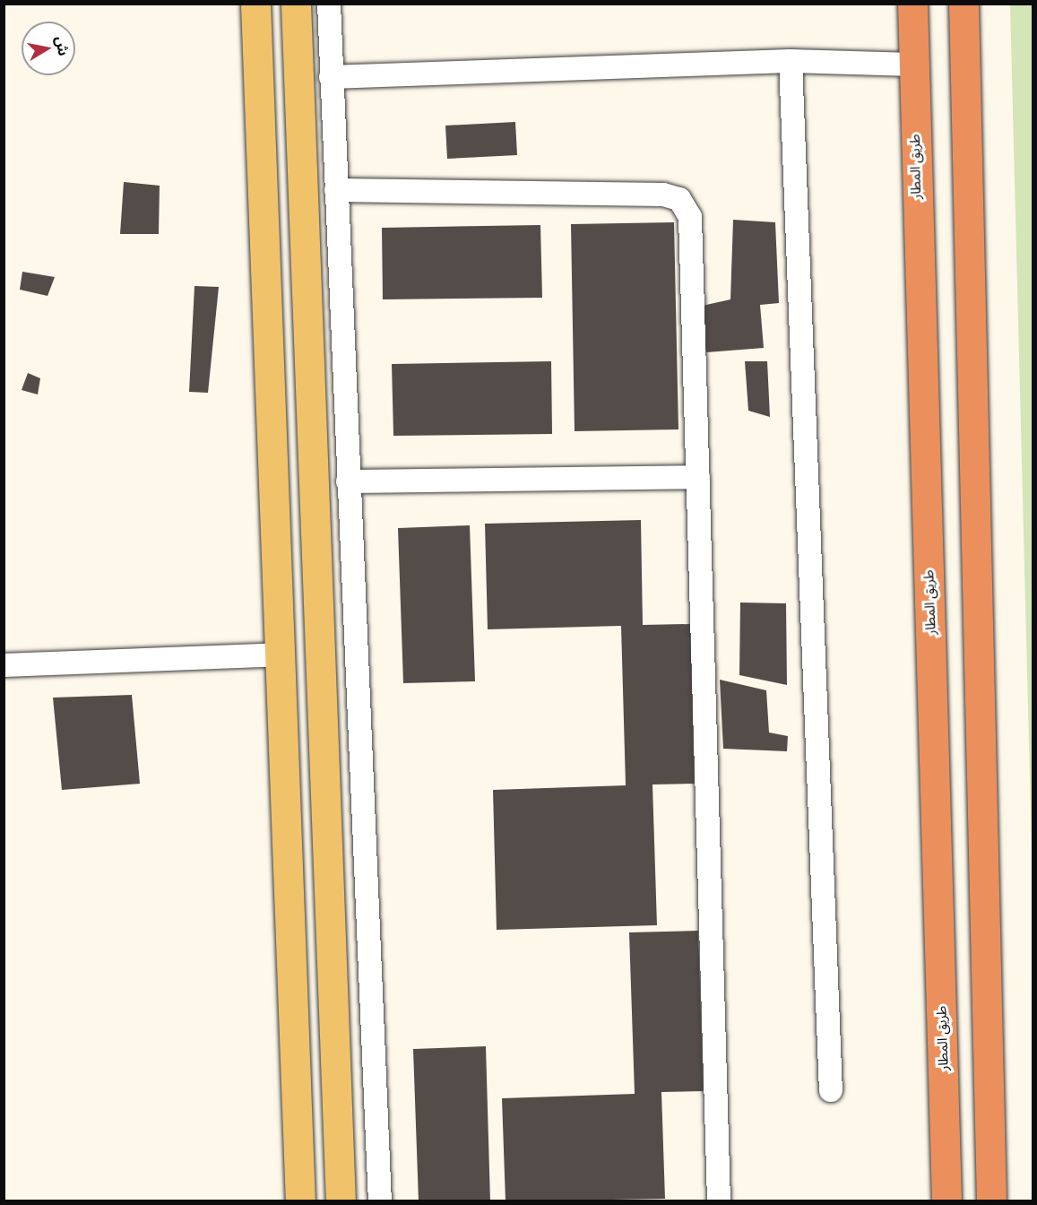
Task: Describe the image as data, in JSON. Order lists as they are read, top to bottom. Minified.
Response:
{"streets":{"highway":["طريق المطار"]},"north":"right"}
